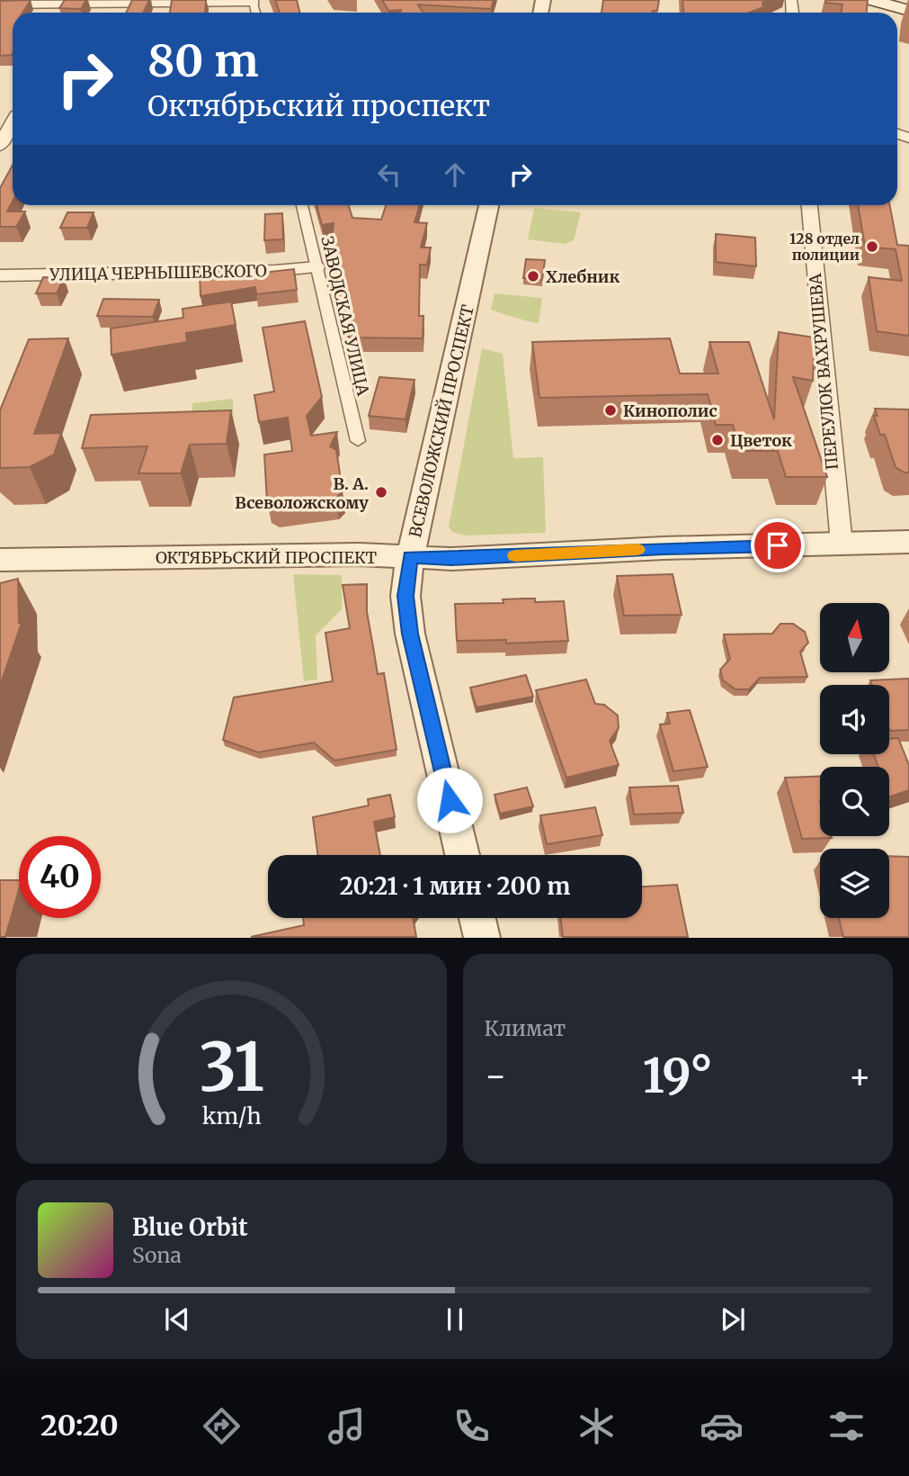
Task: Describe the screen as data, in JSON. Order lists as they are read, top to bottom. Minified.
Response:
{"streets":{"street":["УЛИЦА ЧЕРНЫШЕВСКОГО","ЗАВОДСКАЯ УЛИЦА","ПЕРЕУЛОК ВАХРУШЕВА","ВСЕВОЛОЖСКИЙ ПРОСПЕКТ","ОКТЯБРЬСКИЙ ПРОСПЕКТ"]},"crossings":[["УЛИЦА ЧЕРНЫШЕВСКОГО","ЗАВОДСКАЯ УЛИЦА"],["ПЕРЕУЛОК ВАХРУШЕВА","ОКТЯБРЬСКИЙ ПРОСПЕКТ"],["ВСЕВОЛОЖСКИЙ ПРОСПЕКТ","ОКТЯБРЬСКИЙ ПРОСПЕКТ"]],"places":["128 отдел полиции","Хлебник","Кинополис","Цветок","В. А. Всеволожскому"],"north":"top","page":{"turn":["80 m","Октябрьский проспект"],"limit":"40","trip":"20:21 · 1 мин · 200 m","tile":"Климат","heat":["−","19°","+"],"song":["Blue Orbit","Sona"],"tabs":"20:20","gauge":["31","km/h"]}}
